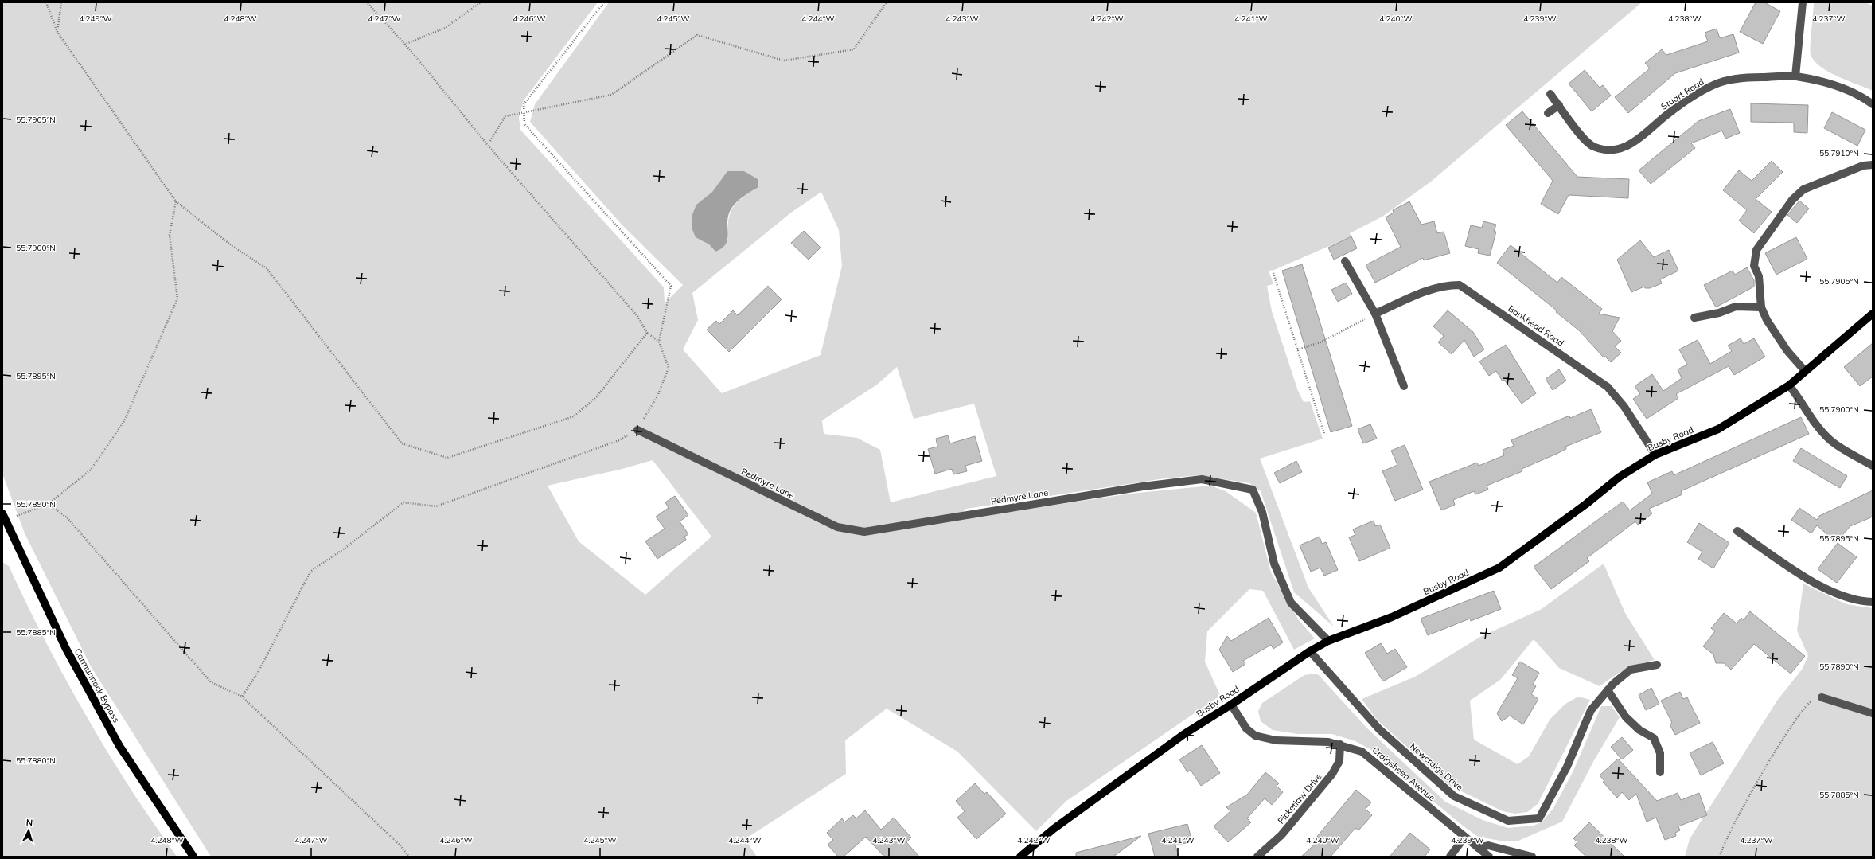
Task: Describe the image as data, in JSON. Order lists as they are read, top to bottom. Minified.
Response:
{"streets":{"main road":["Busby Road","Carmunnock Bypass"],"street":["Stuart Road","Bankhead Road","Pedmyre Lane","Newcraigs Drive","Craigsheen Avenue","Picketlaw Drive"]},"crossings":[["Bankhead Road","Busby Road"],["Busby Road","Pedmyre Lane"],["Busby Road","Newcraigs Drive"],["Busby Road","Craigsheen Avenue"],["Craigsheen Avenue","Picketlaw Drive"]],"north":"top","coordinates":["4.249°W","4.248°W","4.247°W","4.246°W","4.245°W","4.244°W","4.243°W","4.242°W","4.241°W","4.240°W","4.239°W","4.238°W","4.237°W","55.7905°N","55.7910°N","55.7900°N","55.7895°N","55.7890°N","55.7885°N","55.7880°N"]}
